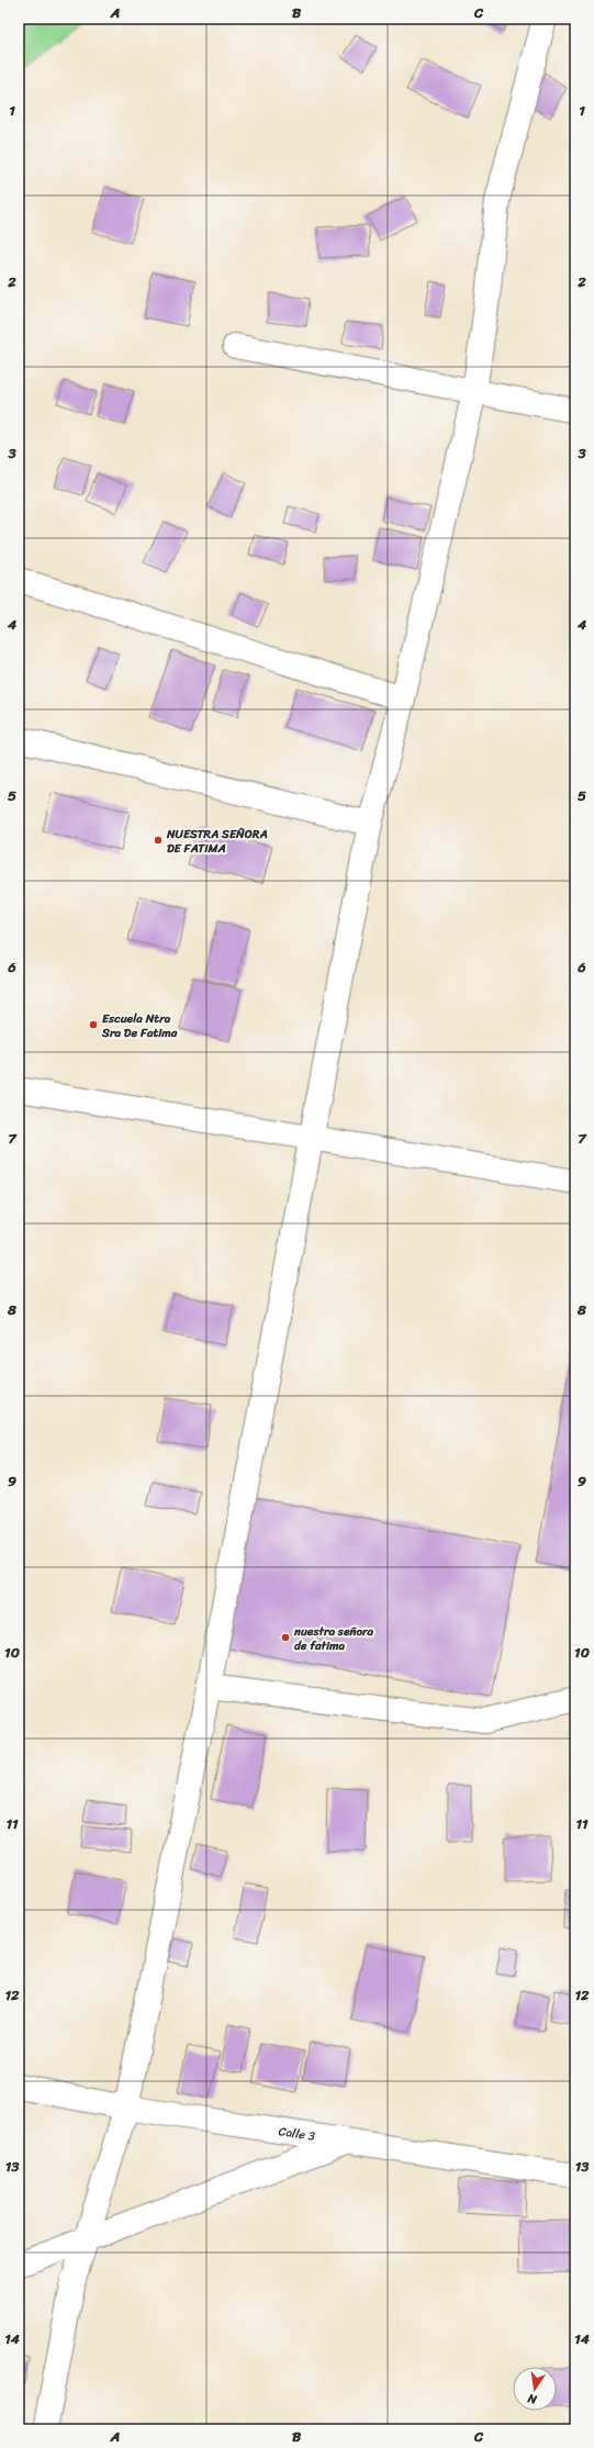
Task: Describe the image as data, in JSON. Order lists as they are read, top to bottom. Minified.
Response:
{"streets":{"street":["Calle 3"]},"places":["NUESTRA SEÑORA DE FATIMA","Escuela Ntra Sra De Fatima","nuestra señora de fatima"],"north":"bottom","grid":{"columns":["A","B","C"],"rows":["1","2","3","4","5","6","7","8","9","10","11","12","13","14"]}}
